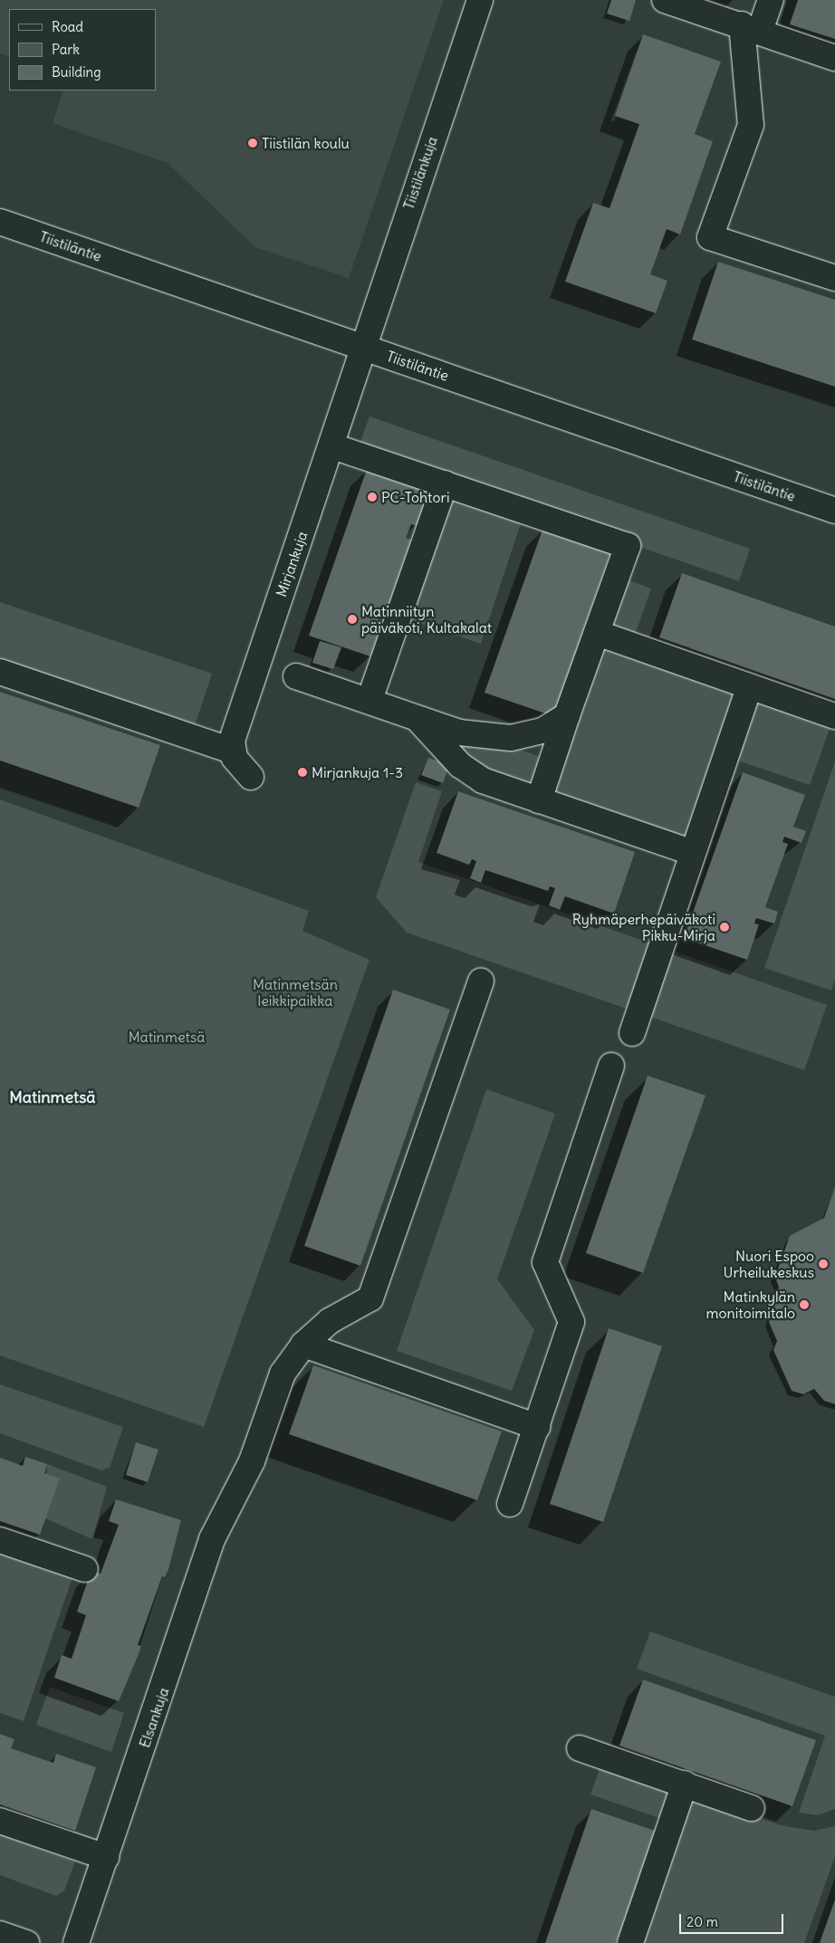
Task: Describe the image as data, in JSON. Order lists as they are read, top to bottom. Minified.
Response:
{"streets":{"street":["Tiistilänkuja","Tiistiläntie","Mirjankuja","Elsankuja"]},"crossings":[["Tiistilänkuja","Tiistiläntie"],["Tiistilänkuja","Mirjankuja"],["Tiistiläntie","Mirjankuja"]],"districts":["Matinmetsä"],"parks":["Matinmetsän leikkipaikka","Matinmetsä"],"places":["Tiistilän koulu","PC-Tohtori","Matinniityn päiväkoti, Kultakalat","Mirjankuja 1-3","Ryhmäperhepäiväkoti Pikku-Mirja","Nuori Espoo Urheilukeskus","Matinkylän monitoimitalo"],"legend":["Road","Park","Building"],"scale_bar":"20 m"}
